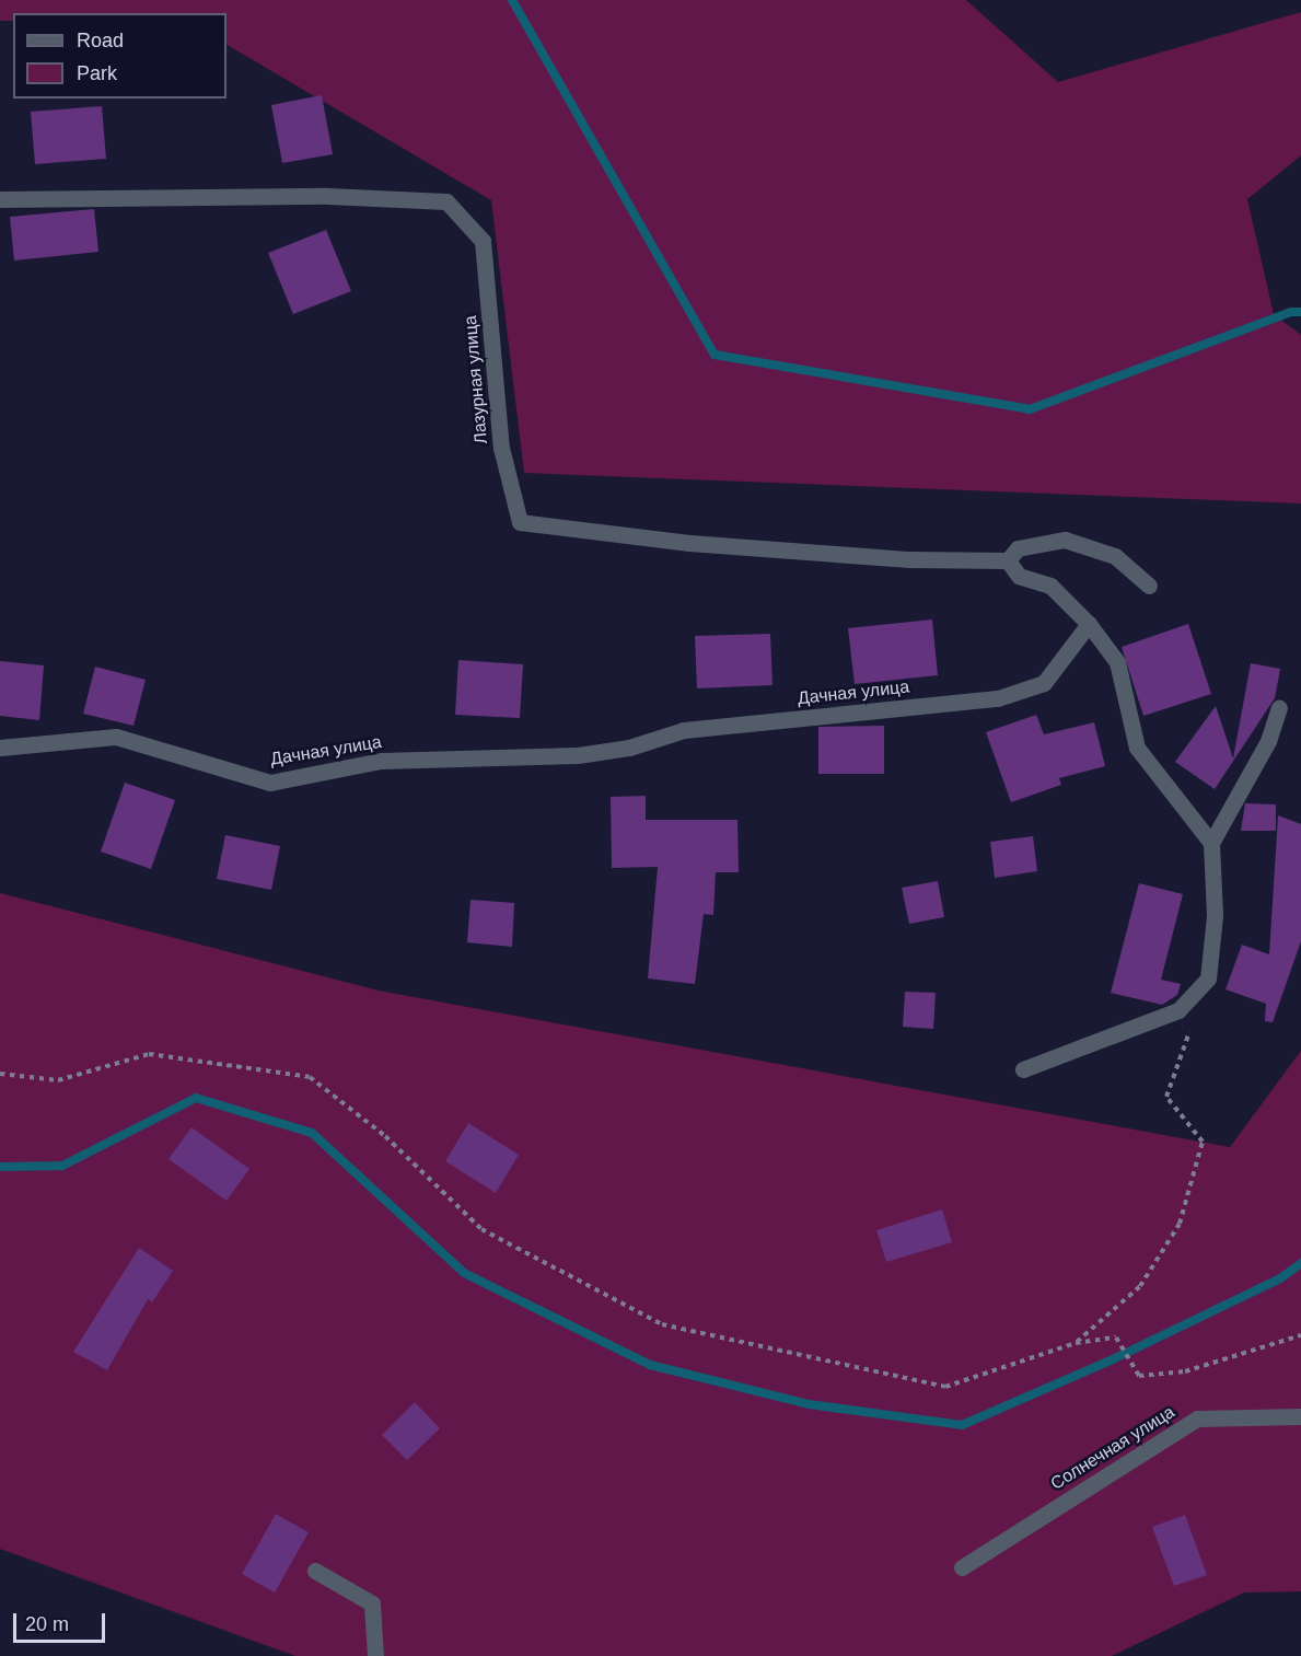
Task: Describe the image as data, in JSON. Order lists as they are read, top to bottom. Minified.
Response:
{"streets":{"street":["Лазурная улица","Дачная улица","Солнечная улица"]},"legend":["Road","Park"],"scale_bar":"20 m"}
